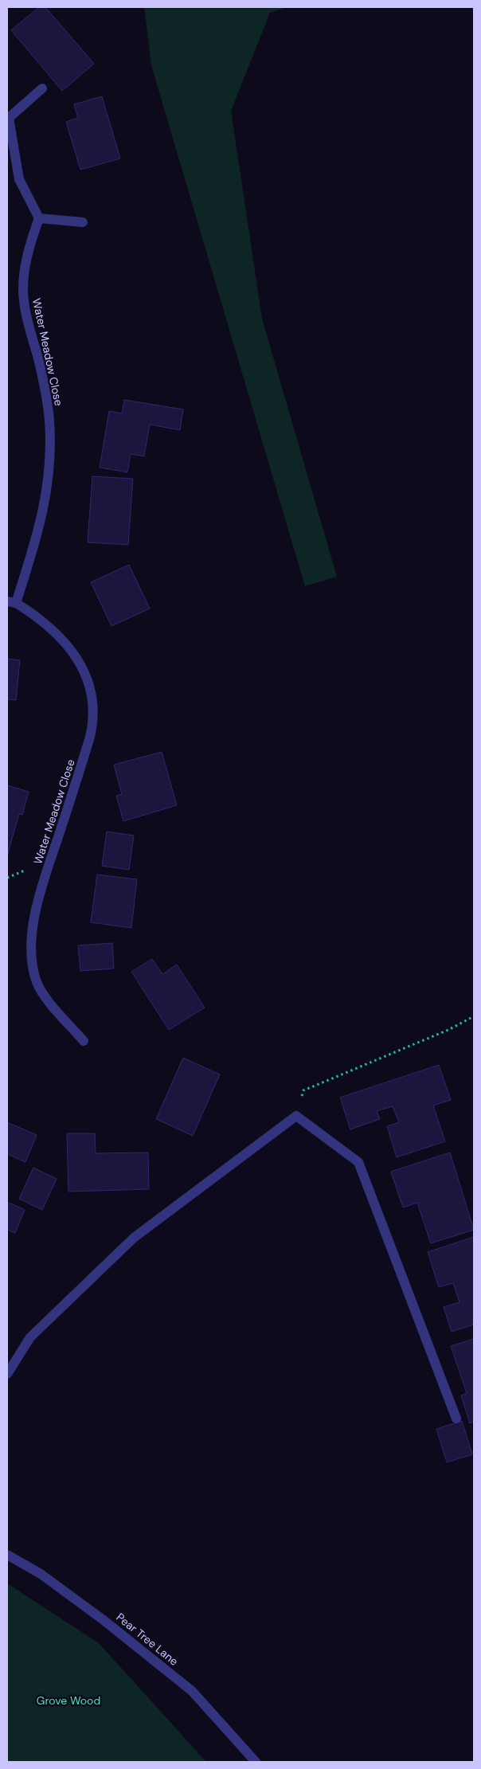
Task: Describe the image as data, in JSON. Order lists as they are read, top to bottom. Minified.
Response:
{"streets":{"street":["Water Meadow Close","Pear Tree Lane"]},"parks":["Grove Wood"]}
